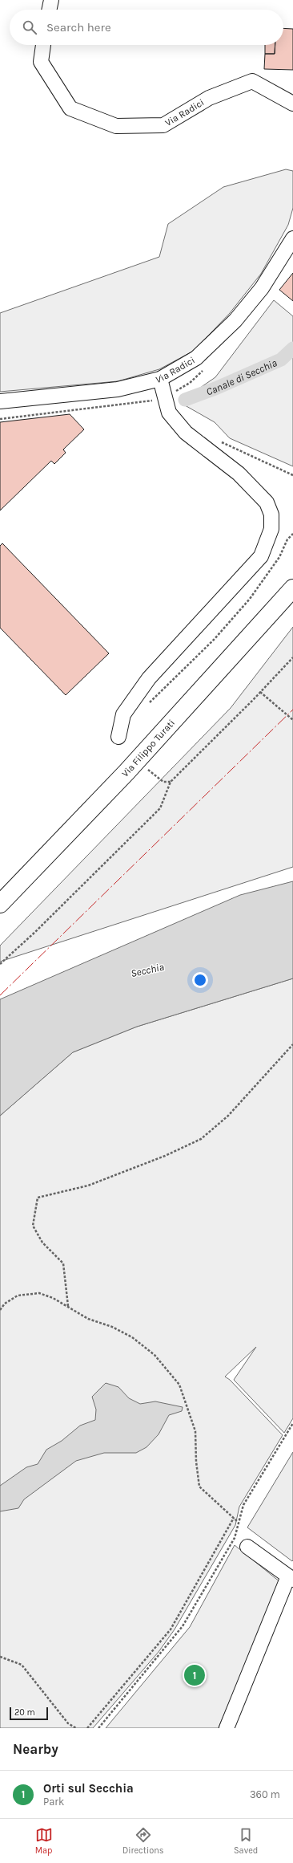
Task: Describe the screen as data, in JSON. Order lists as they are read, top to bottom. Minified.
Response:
{"streets":{"main road":["Via Filippo Turati"],"street":["Via Radici"]},"water":["Canale di Secchia","Secchia"],"scale_bar":"20 m","page":{"search":"Search here","pins":"1","scale":"20 m","heading":"Nearby","list":[{"mark":"1","name":"Orti sul Secchia","note":"Park","value":"360 m"}],"nav":["Map","Directions","Saved"]}}
